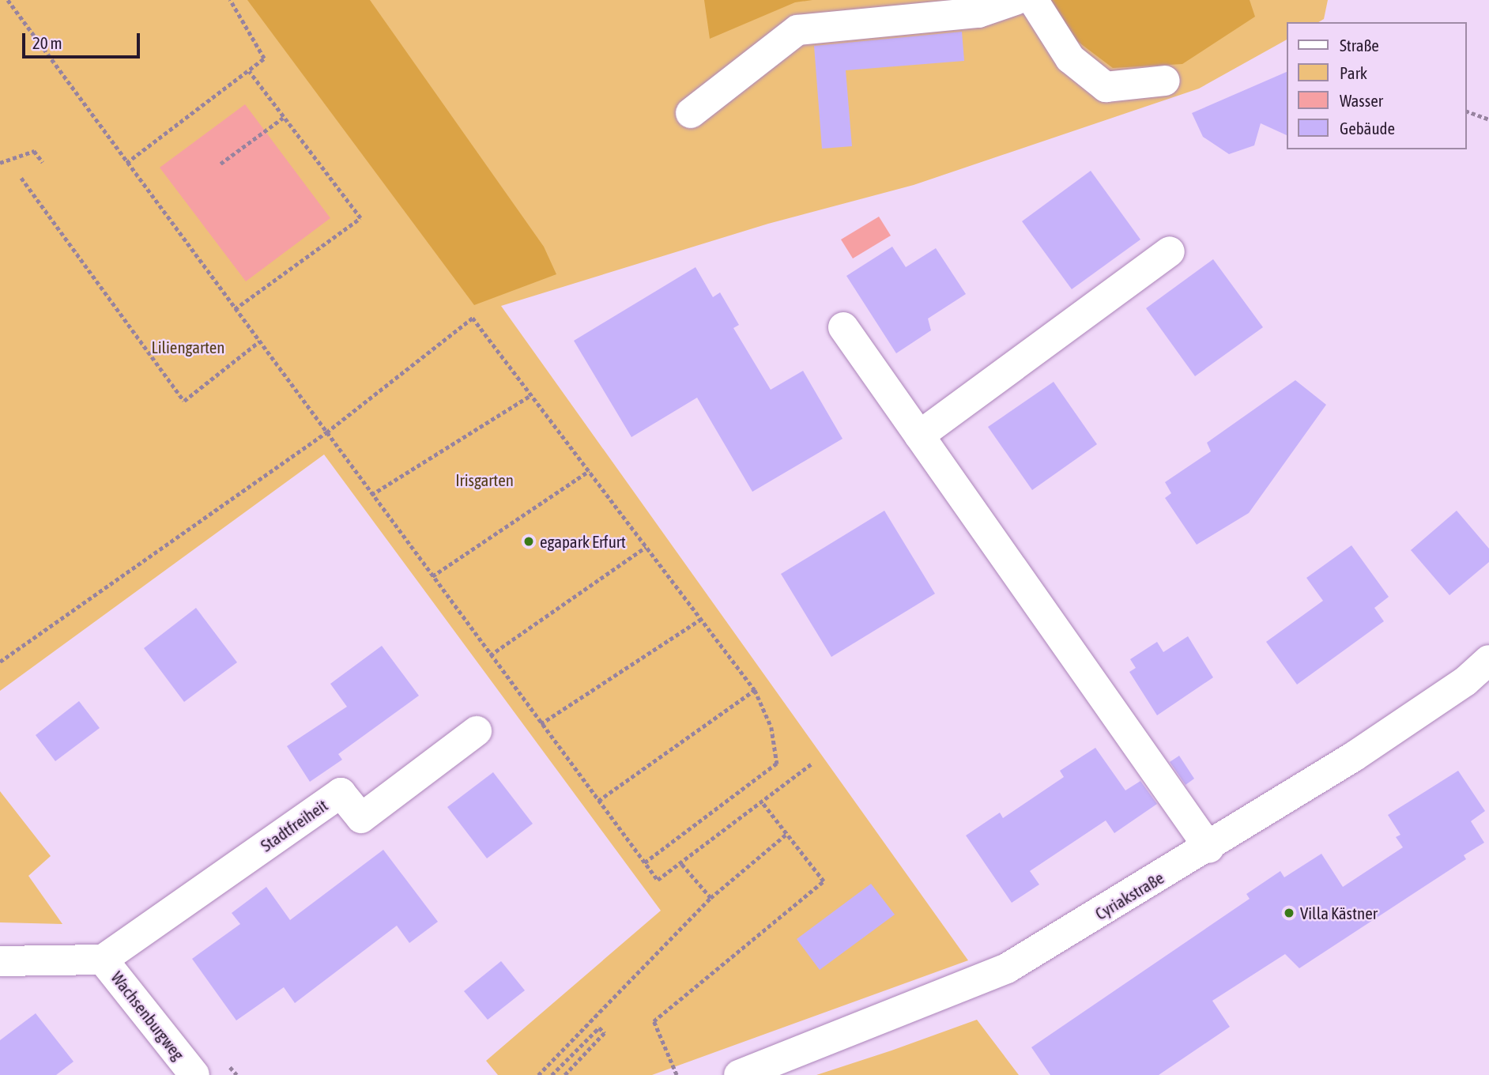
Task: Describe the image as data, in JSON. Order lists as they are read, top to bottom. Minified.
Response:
{"streets":{"street":["Stadtfreiheit","Cyriakstraße","Wachsenburgweg"]},"crossings":[["Stadtfreiheit","Wachsenburgweg"]],"parks":["Liliengarten","Irisgarten"],"places":["egapark Erfurt","Villa Kästner"],"legend":["Straße","Park","Wasser","Gebäude"],"scale_bar":"20 m"}
